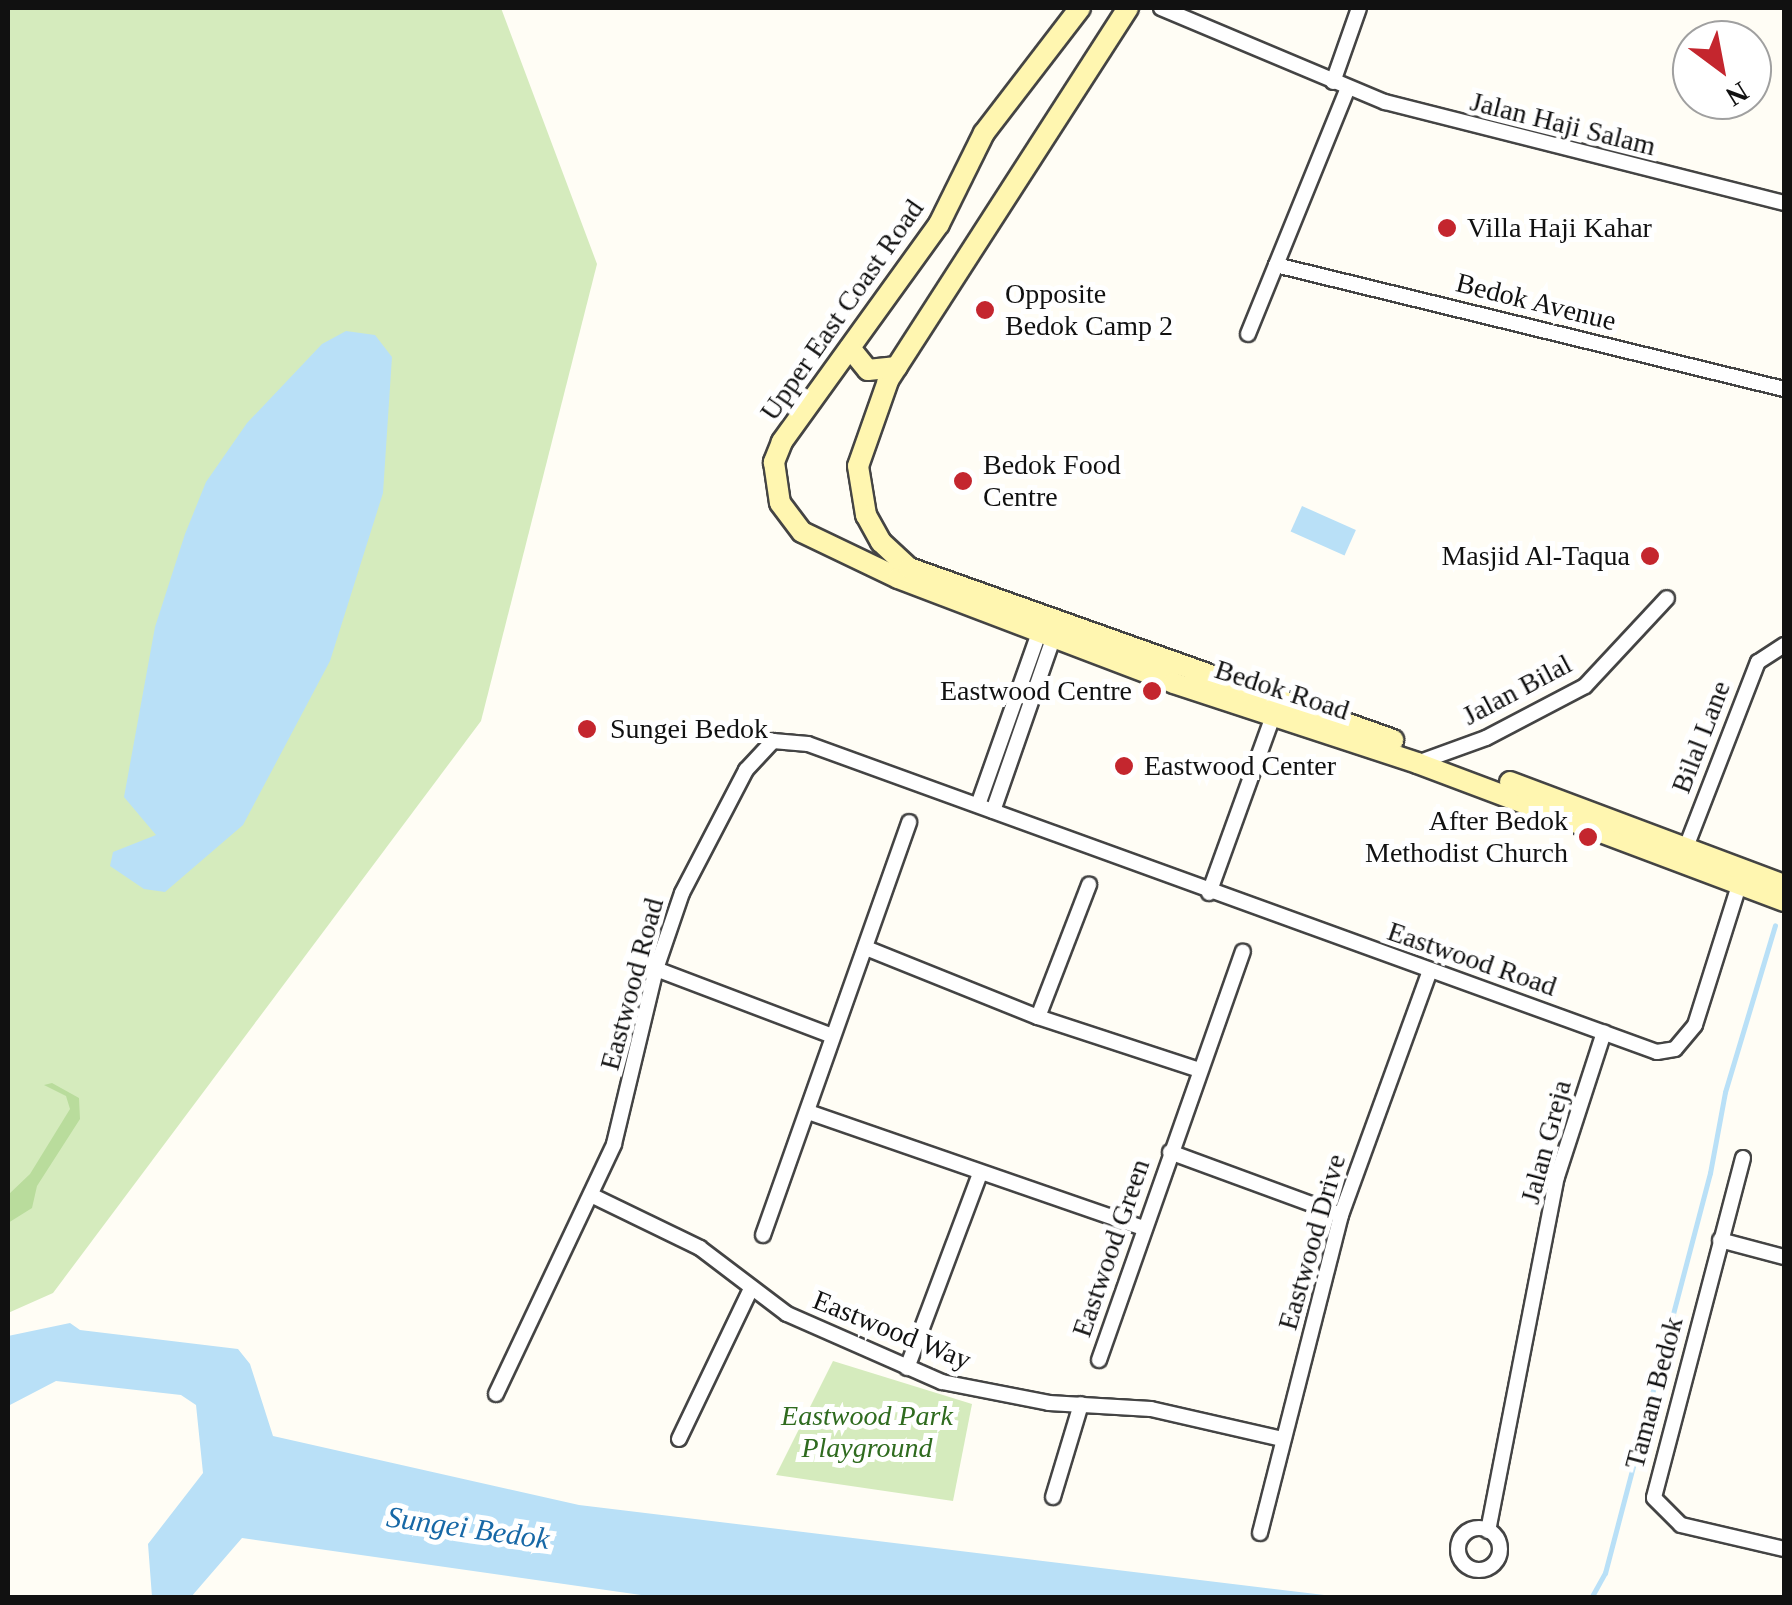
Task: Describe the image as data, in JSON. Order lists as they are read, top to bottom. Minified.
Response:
{"streets":{"main road":["Upper East Coast Road","Bedok Road"],"street":["Jalan Haji Salam","Bedok Avenue","Jalan Bilal","Bilal Lane","Eastwood Road","Jalan Greja","Eastwood Drive","Eastwood Green","Eastwood Way","Taman Bedok"]},"crossings":[["Upper East Coast Road","Bedok Road"],["Bedok Road","Jalan Bilal"],["Bedok Road","Bilal Lane"],["Eastwood Road","Jalan Greja"],["Eastwood Road","Eastwood Drive"],["Eastwood Road","Eastwood Way"],["Eastwood Drive","Eastwood Green"],["Eastwood Drive","Eastwood Way"]],"water":["Sungei Bedok"],"parks":["Eastwood Park Playground"],"places":["Villa Haji Kahar","Opposite Bedok Camp 2","Bedok Food Centre","Masjid Al-Taqua","Eastwood Centre","Sungei Bedok","Eastwood Center","After Bedok Methodist Church"],"north":"bottom right"}
